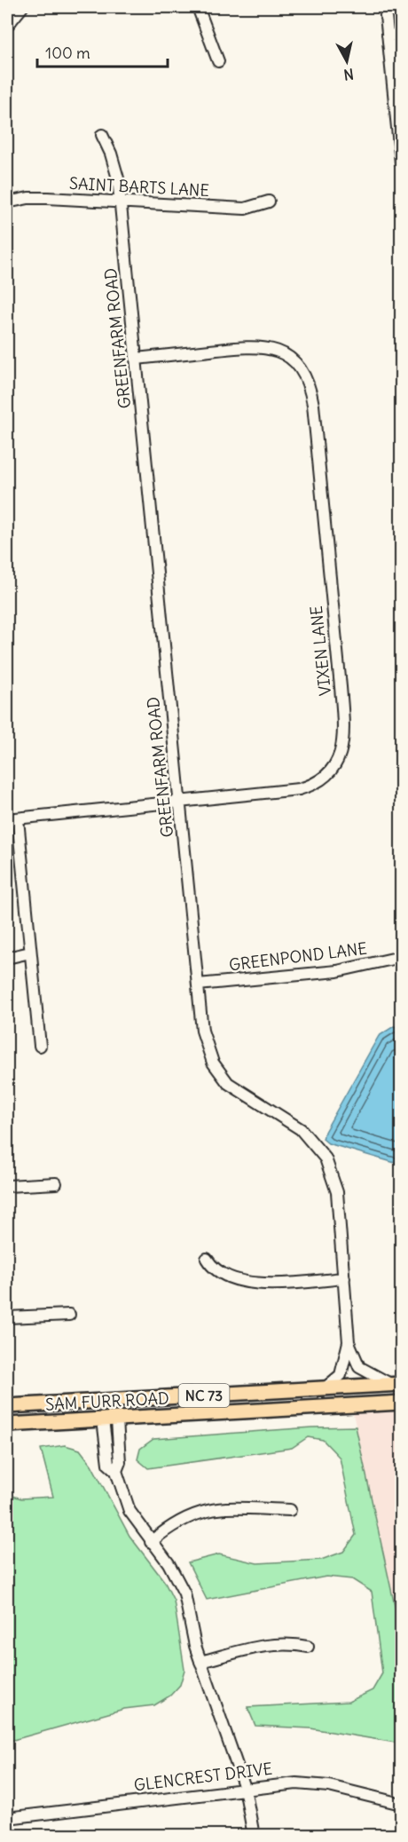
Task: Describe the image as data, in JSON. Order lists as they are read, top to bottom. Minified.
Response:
{"streets":{"main road":["NC 73","SAM FURR ROAD"],"street":["SAINT BARTS LANE","GREENFARM ROAD","VIXEN LANE","GREENPOND LANE","GLENCREST DRIVE"]},"crossings":[["SAINT BARTS LANE","GREENFARM ROAD"],["GREENFARM ROAD","VIXEN LANE"],["GREENFARM ROAD","GREENPOND LANE"],["GREENFARM ROAD","SAM FURR ROAD"]],"scale_bar":"100 m","north":"bottom"}
